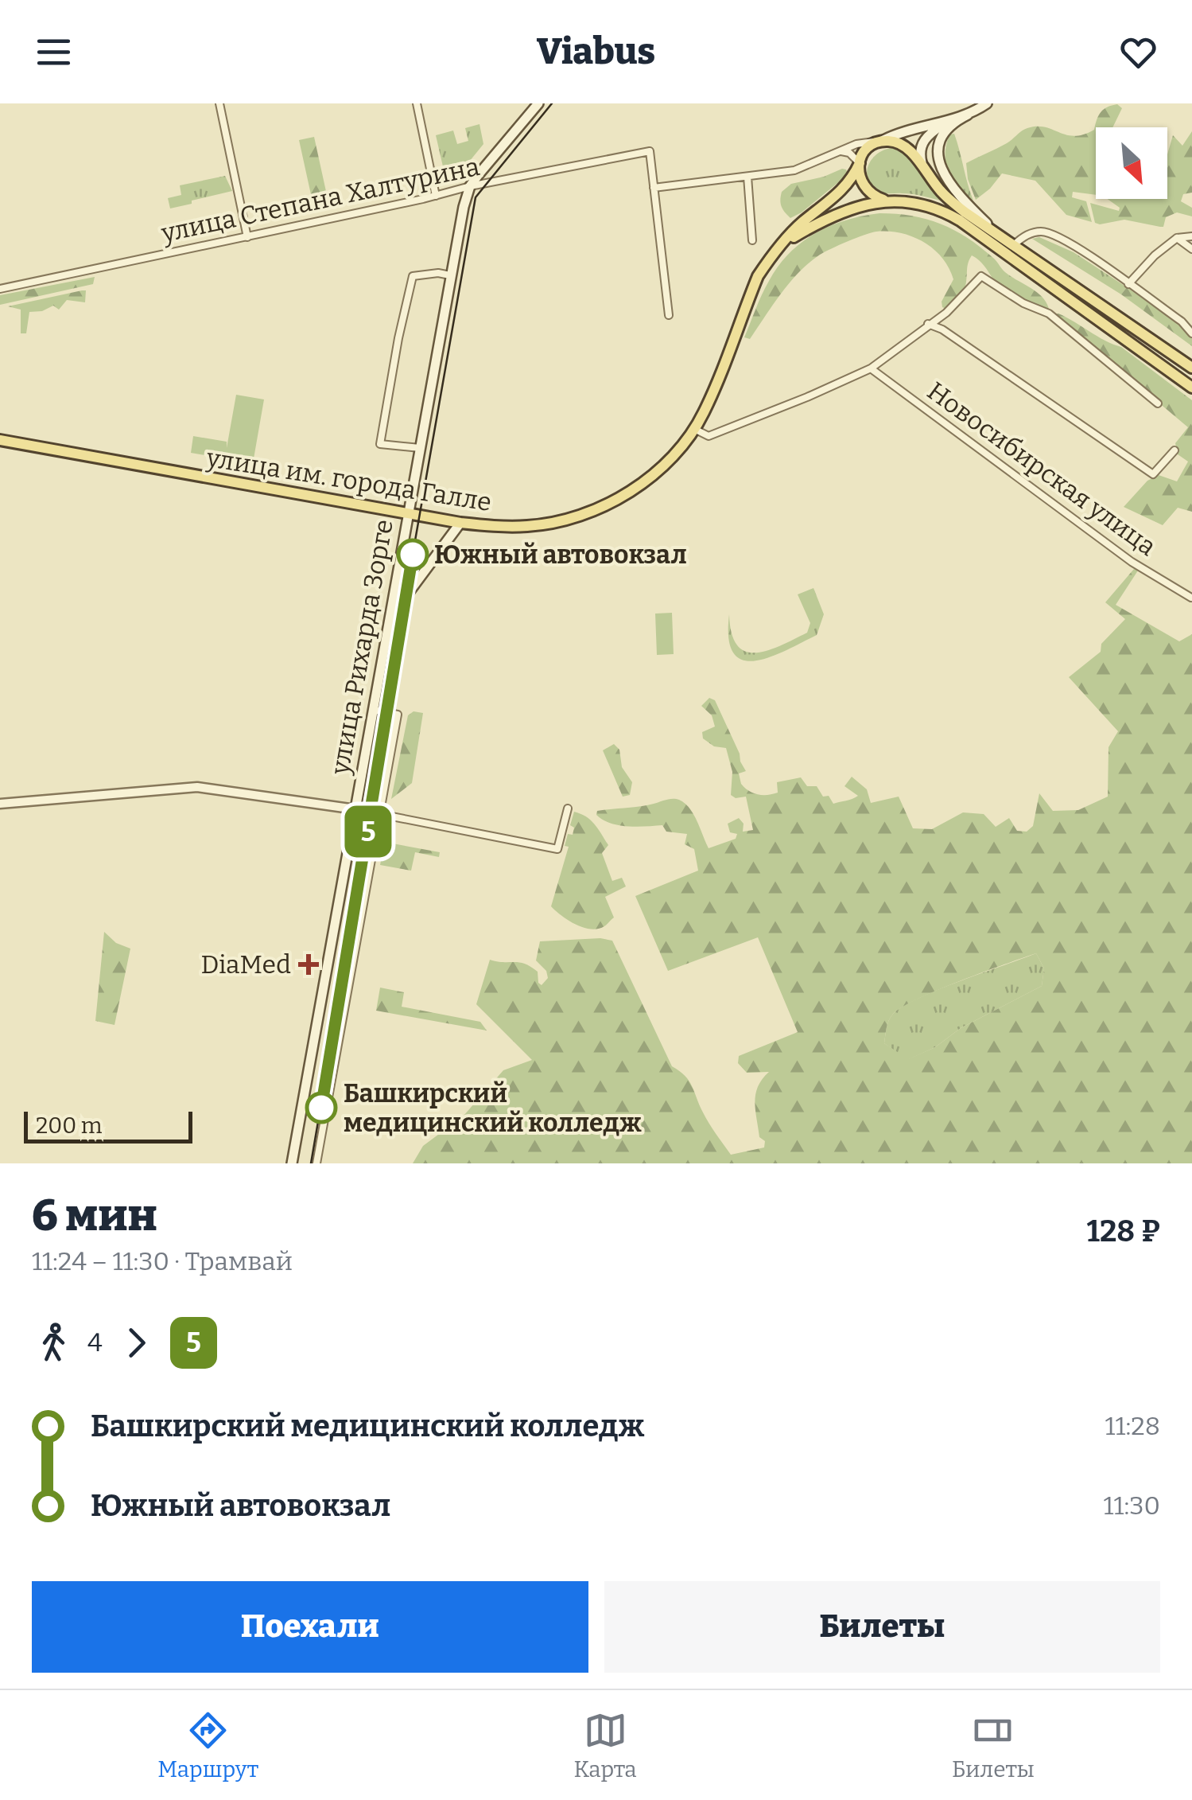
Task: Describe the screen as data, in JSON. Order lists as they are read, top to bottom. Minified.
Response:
{"streets":{"main road":["улица им. города Галле","улица Рихарда Зорге"],"street":["улица Степана Халтурина","Новосибирская улица"]},"crossings":[["улица Степана Халтурина","улица Рихарда Зорге"],["улица им. города Галле","улица Рихарда Зорге"]],"places":{"other":["Южный автовокзал","Башкирский медицинский колледж"],"health":["DiaMed"]},"lines":["tram line 5"],"scale_bar":"200 m","north":"bottom right","page":{"header":"Viabus","on_map":"5","scale":"200 m","heading":["6 мин","11:24 – 11:30 · Трамвай","128 ₽"],"legs":["4","5"],"list":[{"name":"Башкирский медицинский колледж","value":"11:28"},{"name":"Южный автовокзал","value":"11:30"}],"buttons":["Поехали","Билеты"],"tabs":["Маршрут","Карта","Билеты"]}}
